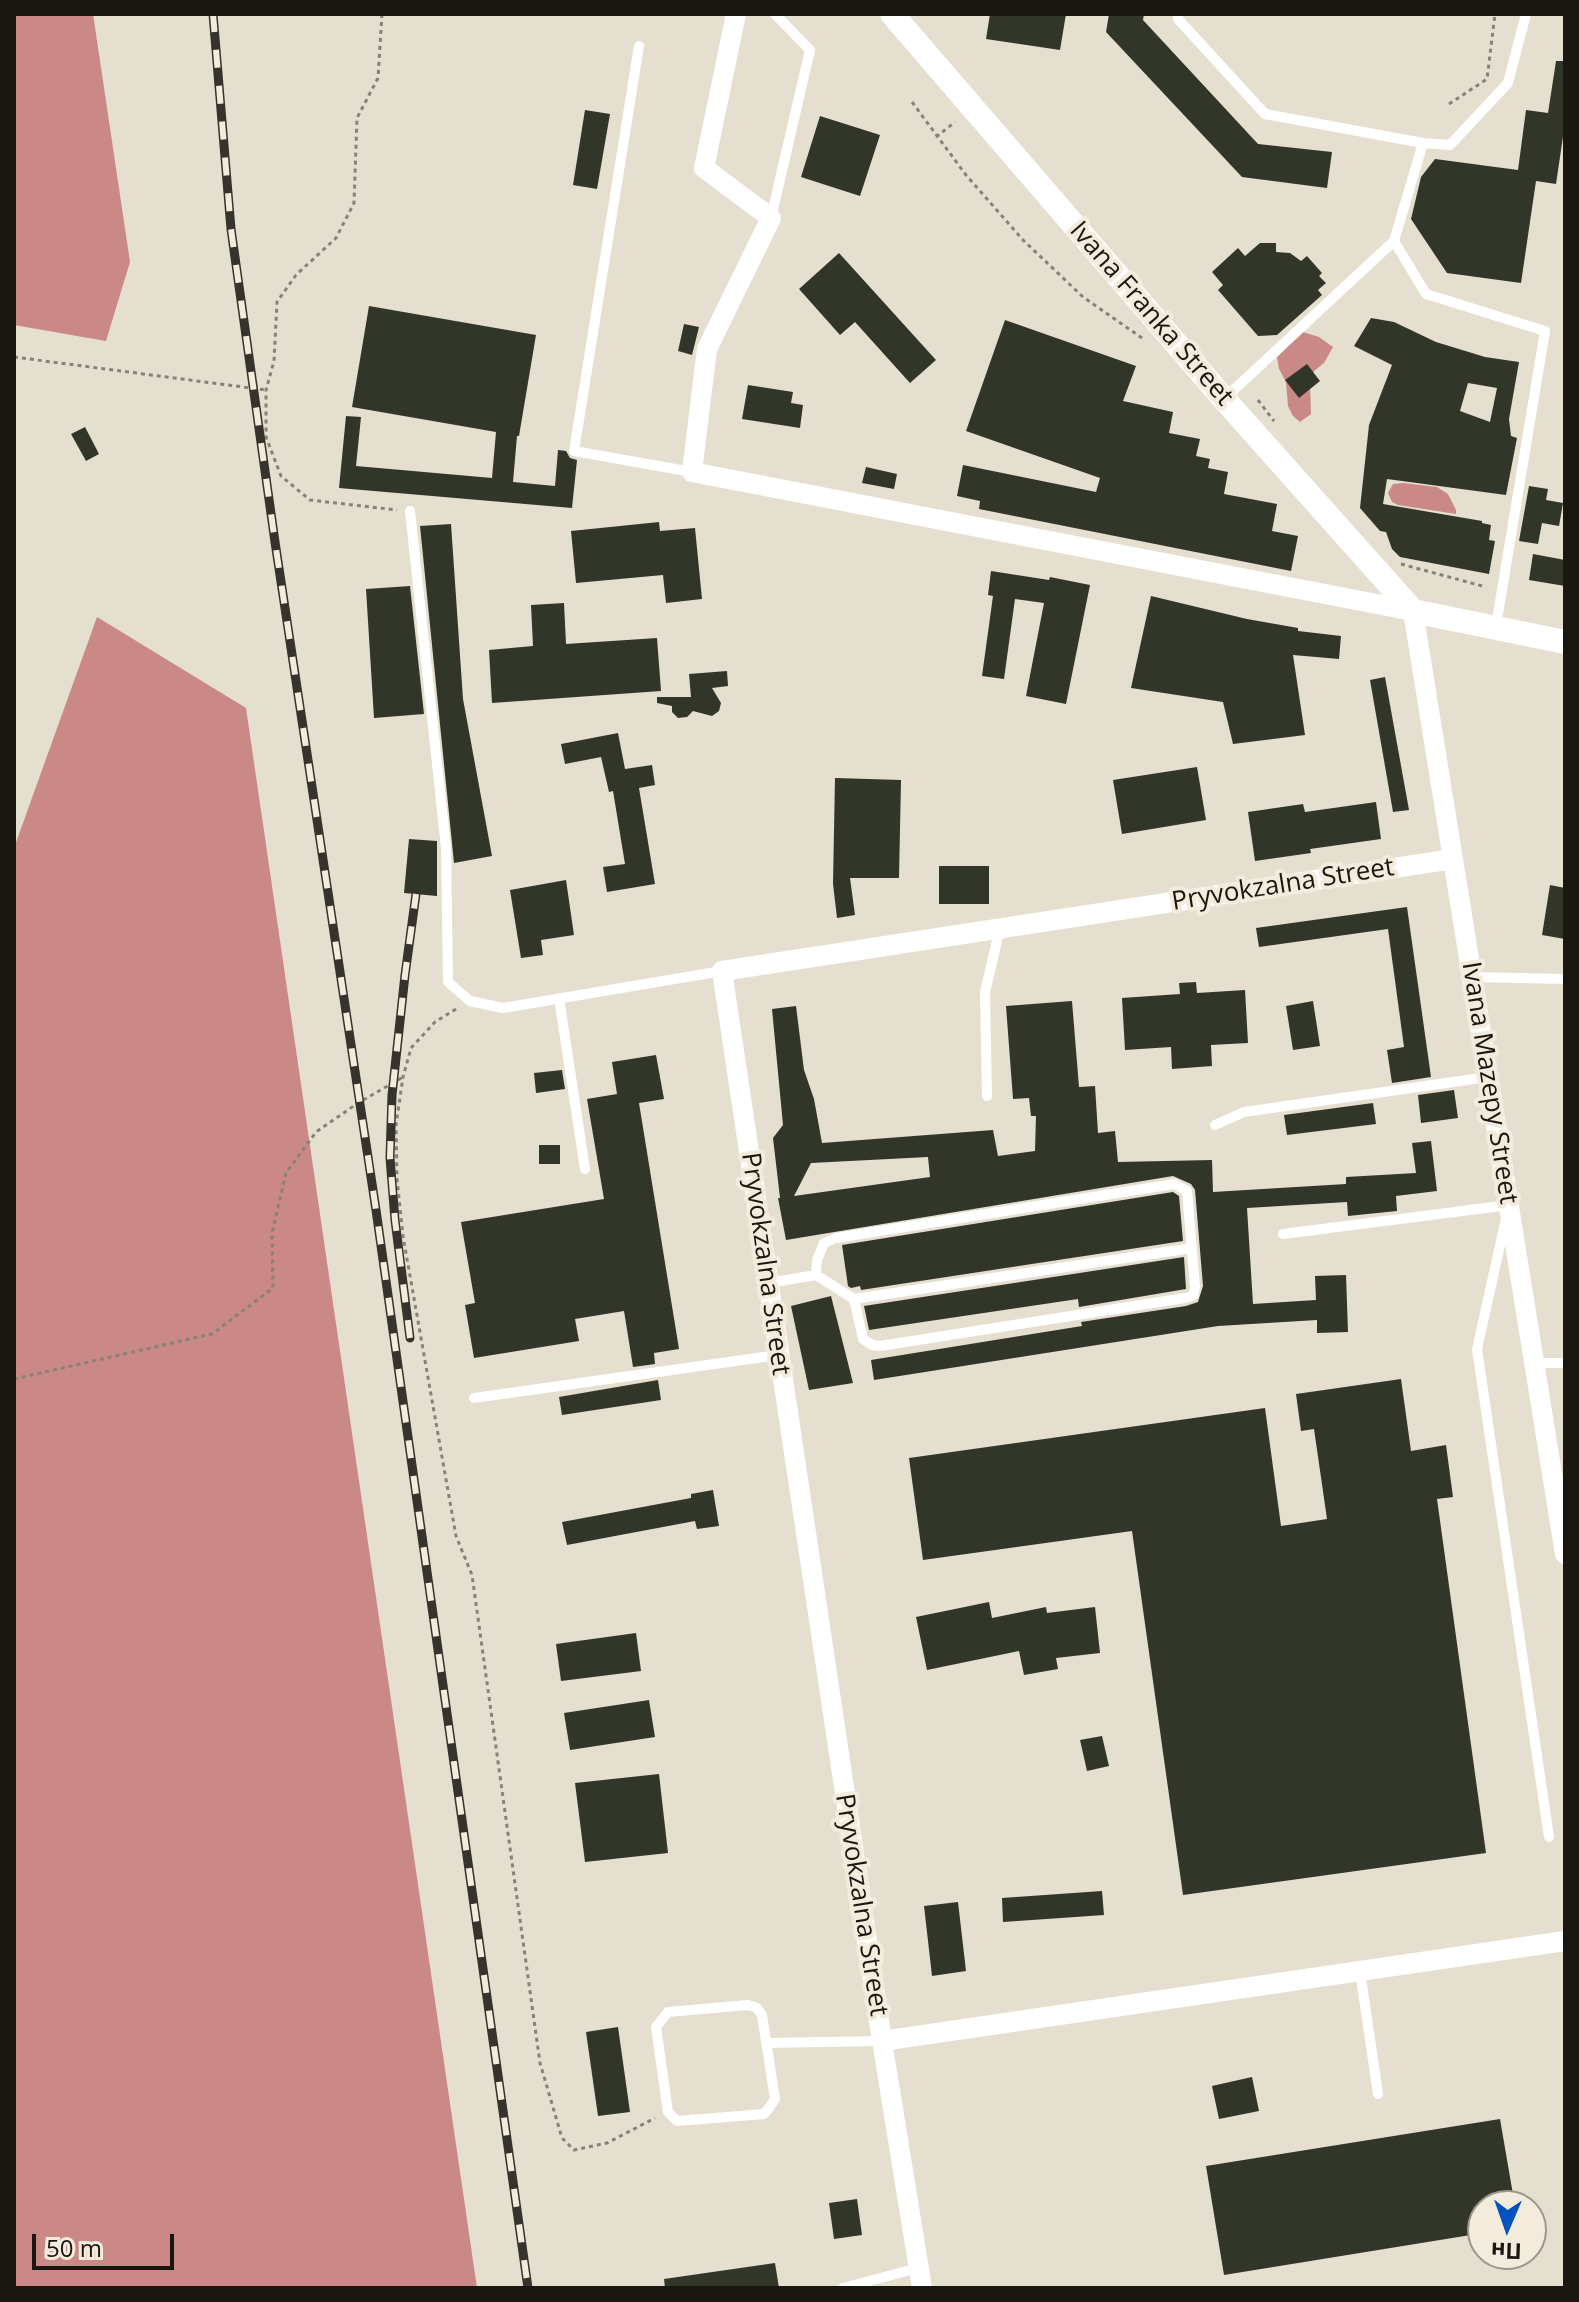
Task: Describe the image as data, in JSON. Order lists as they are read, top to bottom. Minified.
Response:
{"streets":{"street":["Ivana Franka Street","Pryvokzalna Street","Ivana Mazepy Street"]},"crossings":[["Ivana Franka Street","Ivana Mazepy Street"],["Pryvokzalna Street","Ivana Mazepy Street"]],"scale_bar":"50 m","north":"bottom"}
